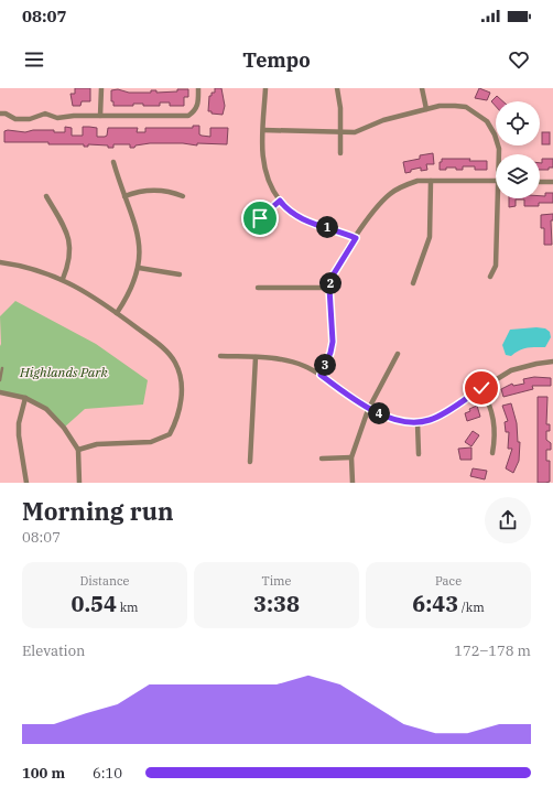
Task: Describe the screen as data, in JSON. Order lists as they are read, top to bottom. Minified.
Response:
{"parks":["Highlands Park"],"page":{"status":"08:07","header":"Tempo","pins":["1","2","3","4"],"heading":["Morning run","08:07"],"stats":[["Distance","0.54 km"],["Time","3:38"],["Pace","6:43 /km"]],"chart":["Elevation","172–178 m"],"list":[{"name":"100 m","note":"6:10"}]}}
